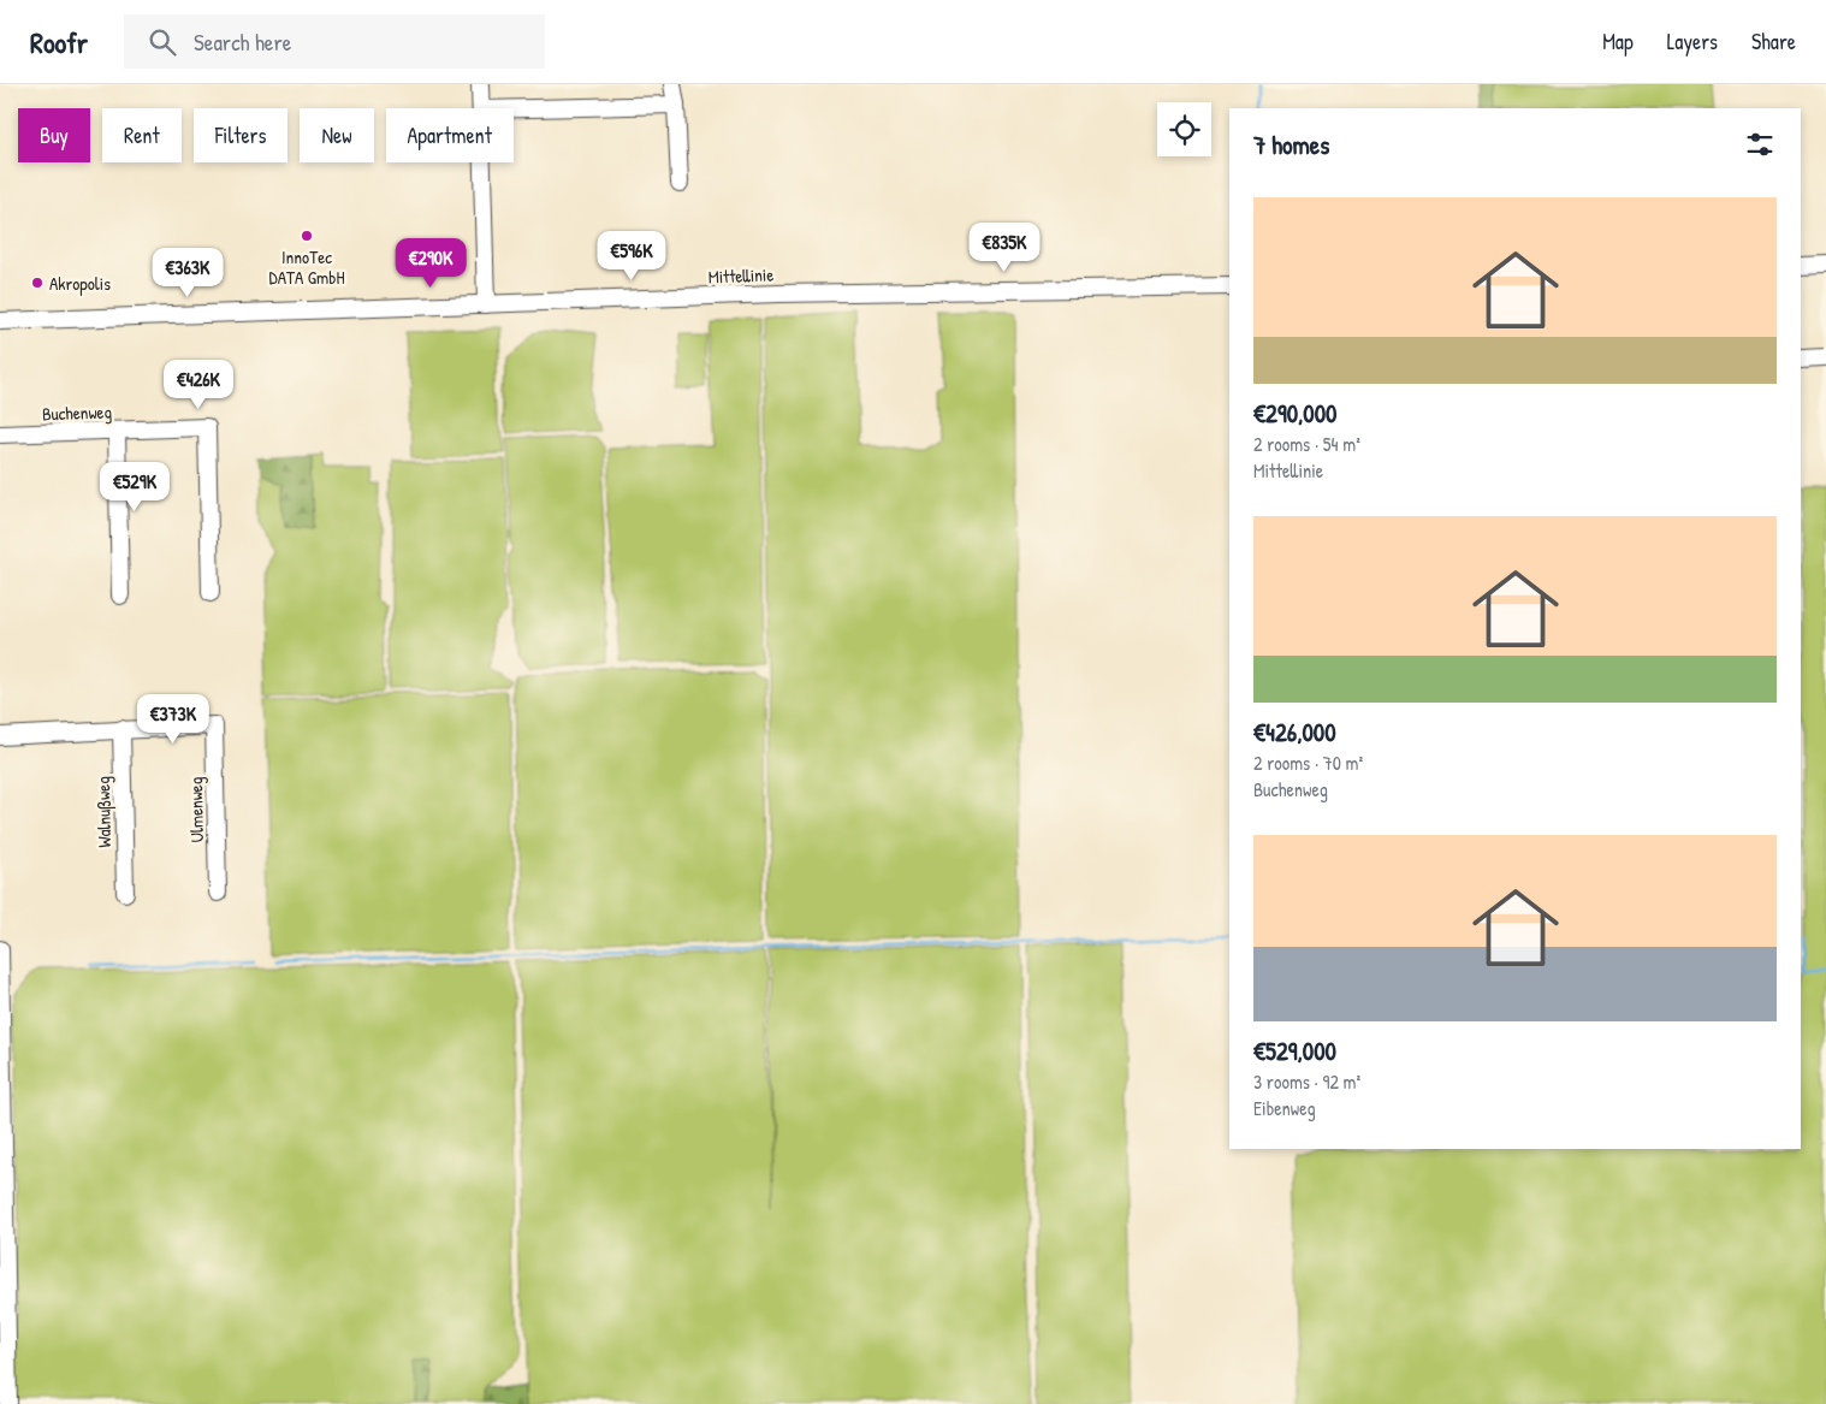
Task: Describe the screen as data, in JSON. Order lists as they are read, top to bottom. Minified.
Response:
{"streets":{"street":["Mittellinie","Buchenweg","Ulmenweg","Walnußweg"]},"crossings":[["Ulmenweg","Walnußweg"]],"places":["InnoTec DATA GmbH","Akropolis"],"page":{"header":"Roofr","search":"Search here","nav":["Map","Layers","Share"],"chip":["Buy","Rent","Filters","New","Apartment"],"heading":"7 homes","list":[{"name":"€290,000","note":"2 rooms · 54 m² · Mittellinie"},{"name":"€426,000","note":"2 rooms · 70 m² · Buchenweg"},{"name":"€529,000","note":"3 rooms · 92 m² · Eibenweg"}],"price":["€835K","€596K","€290K","€363K","€426K","€529K","€373K"]}}
